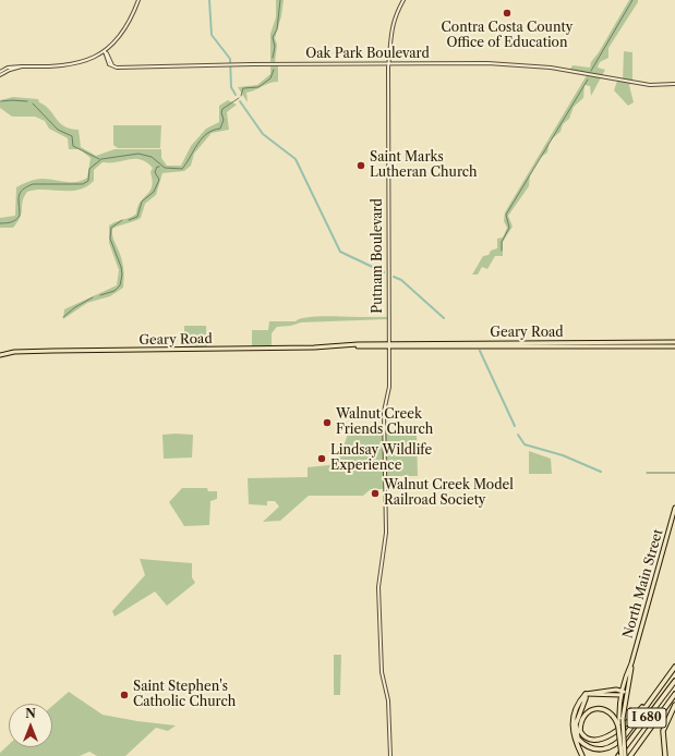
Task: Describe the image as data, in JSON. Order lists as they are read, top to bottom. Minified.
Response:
{"streets":{"highway":["I 680"],"main road":["Geary Road","North Main Street"],"street":["Oak Park Boulevard","Putnam Boulevard"]},"crossings":[["Oak Park Boulevard","Putnam Boulevard"],["Putnam Boulevard","Geary Road"],["North Main Street","I 680"]],"places":["Contra Costa County Office of Education","Saint Marks Lutheran Church","Walnut Creek Friends Church","Lindsay Wildlife Experience","Walnut Creek Model Railroad Society","Saint Stephen's Catholic Church"],"north":"top"}
